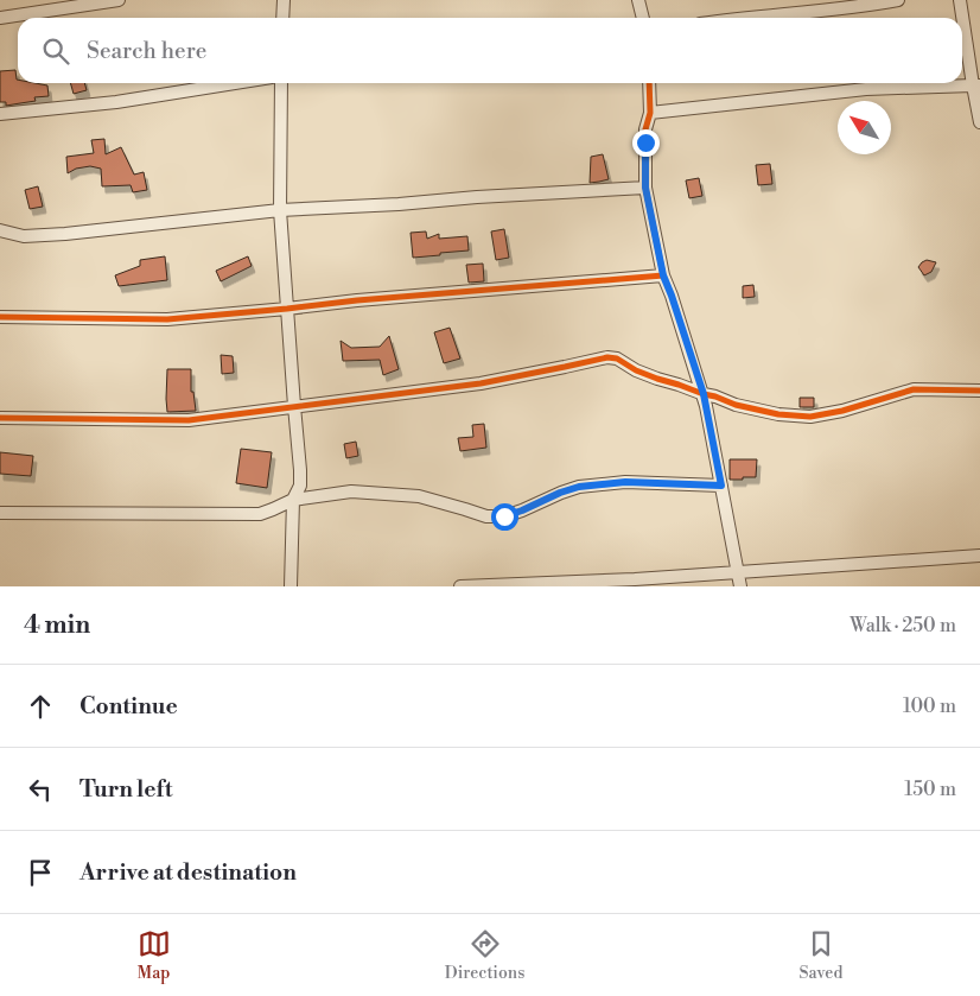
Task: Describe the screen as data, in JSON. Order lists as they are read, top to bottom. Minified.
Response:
{"north":"top left","page":{"search":"Search here","heading":["4 min","Walk · 250 m"],"list":[["Continue","100 m"],["Turn left","150 m"],"Arrive at destination"],"nav":["Map","Directions","Saved"]}}
